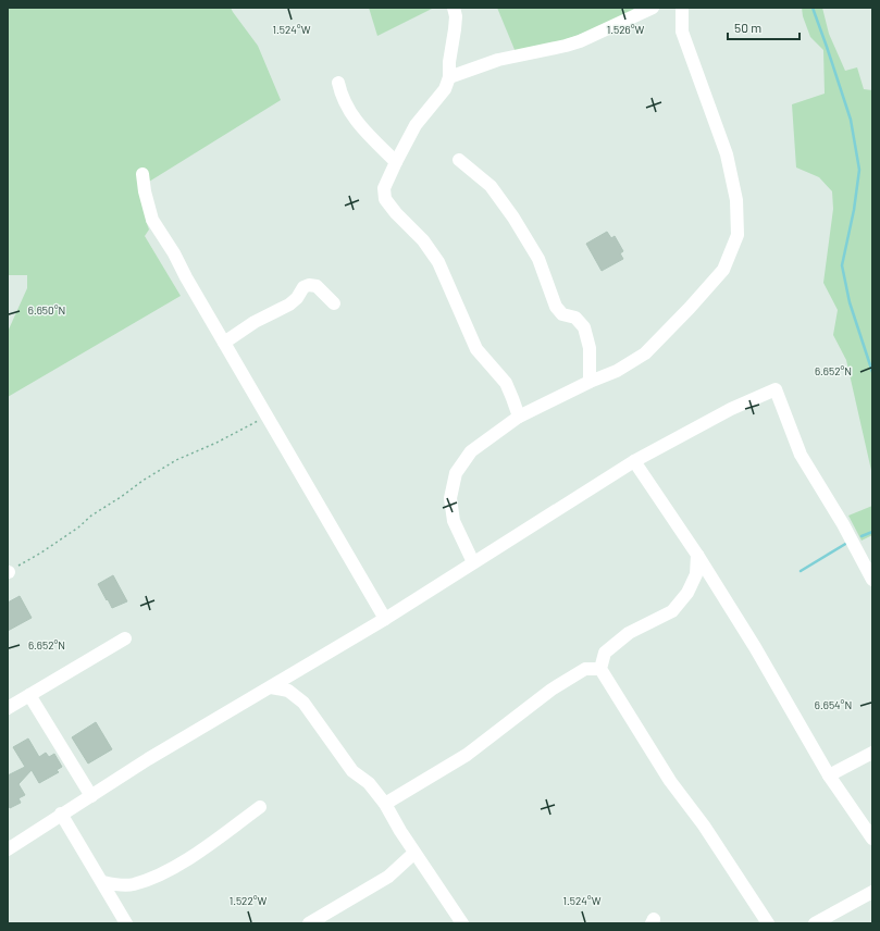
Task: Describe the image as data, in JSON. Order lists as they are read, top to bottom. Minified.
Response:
{"scale_bar":"50 m","coordinates":["1.524°W","1.526°W","6.650°N","6.652°N","6.654°N","1.522°W"]}
